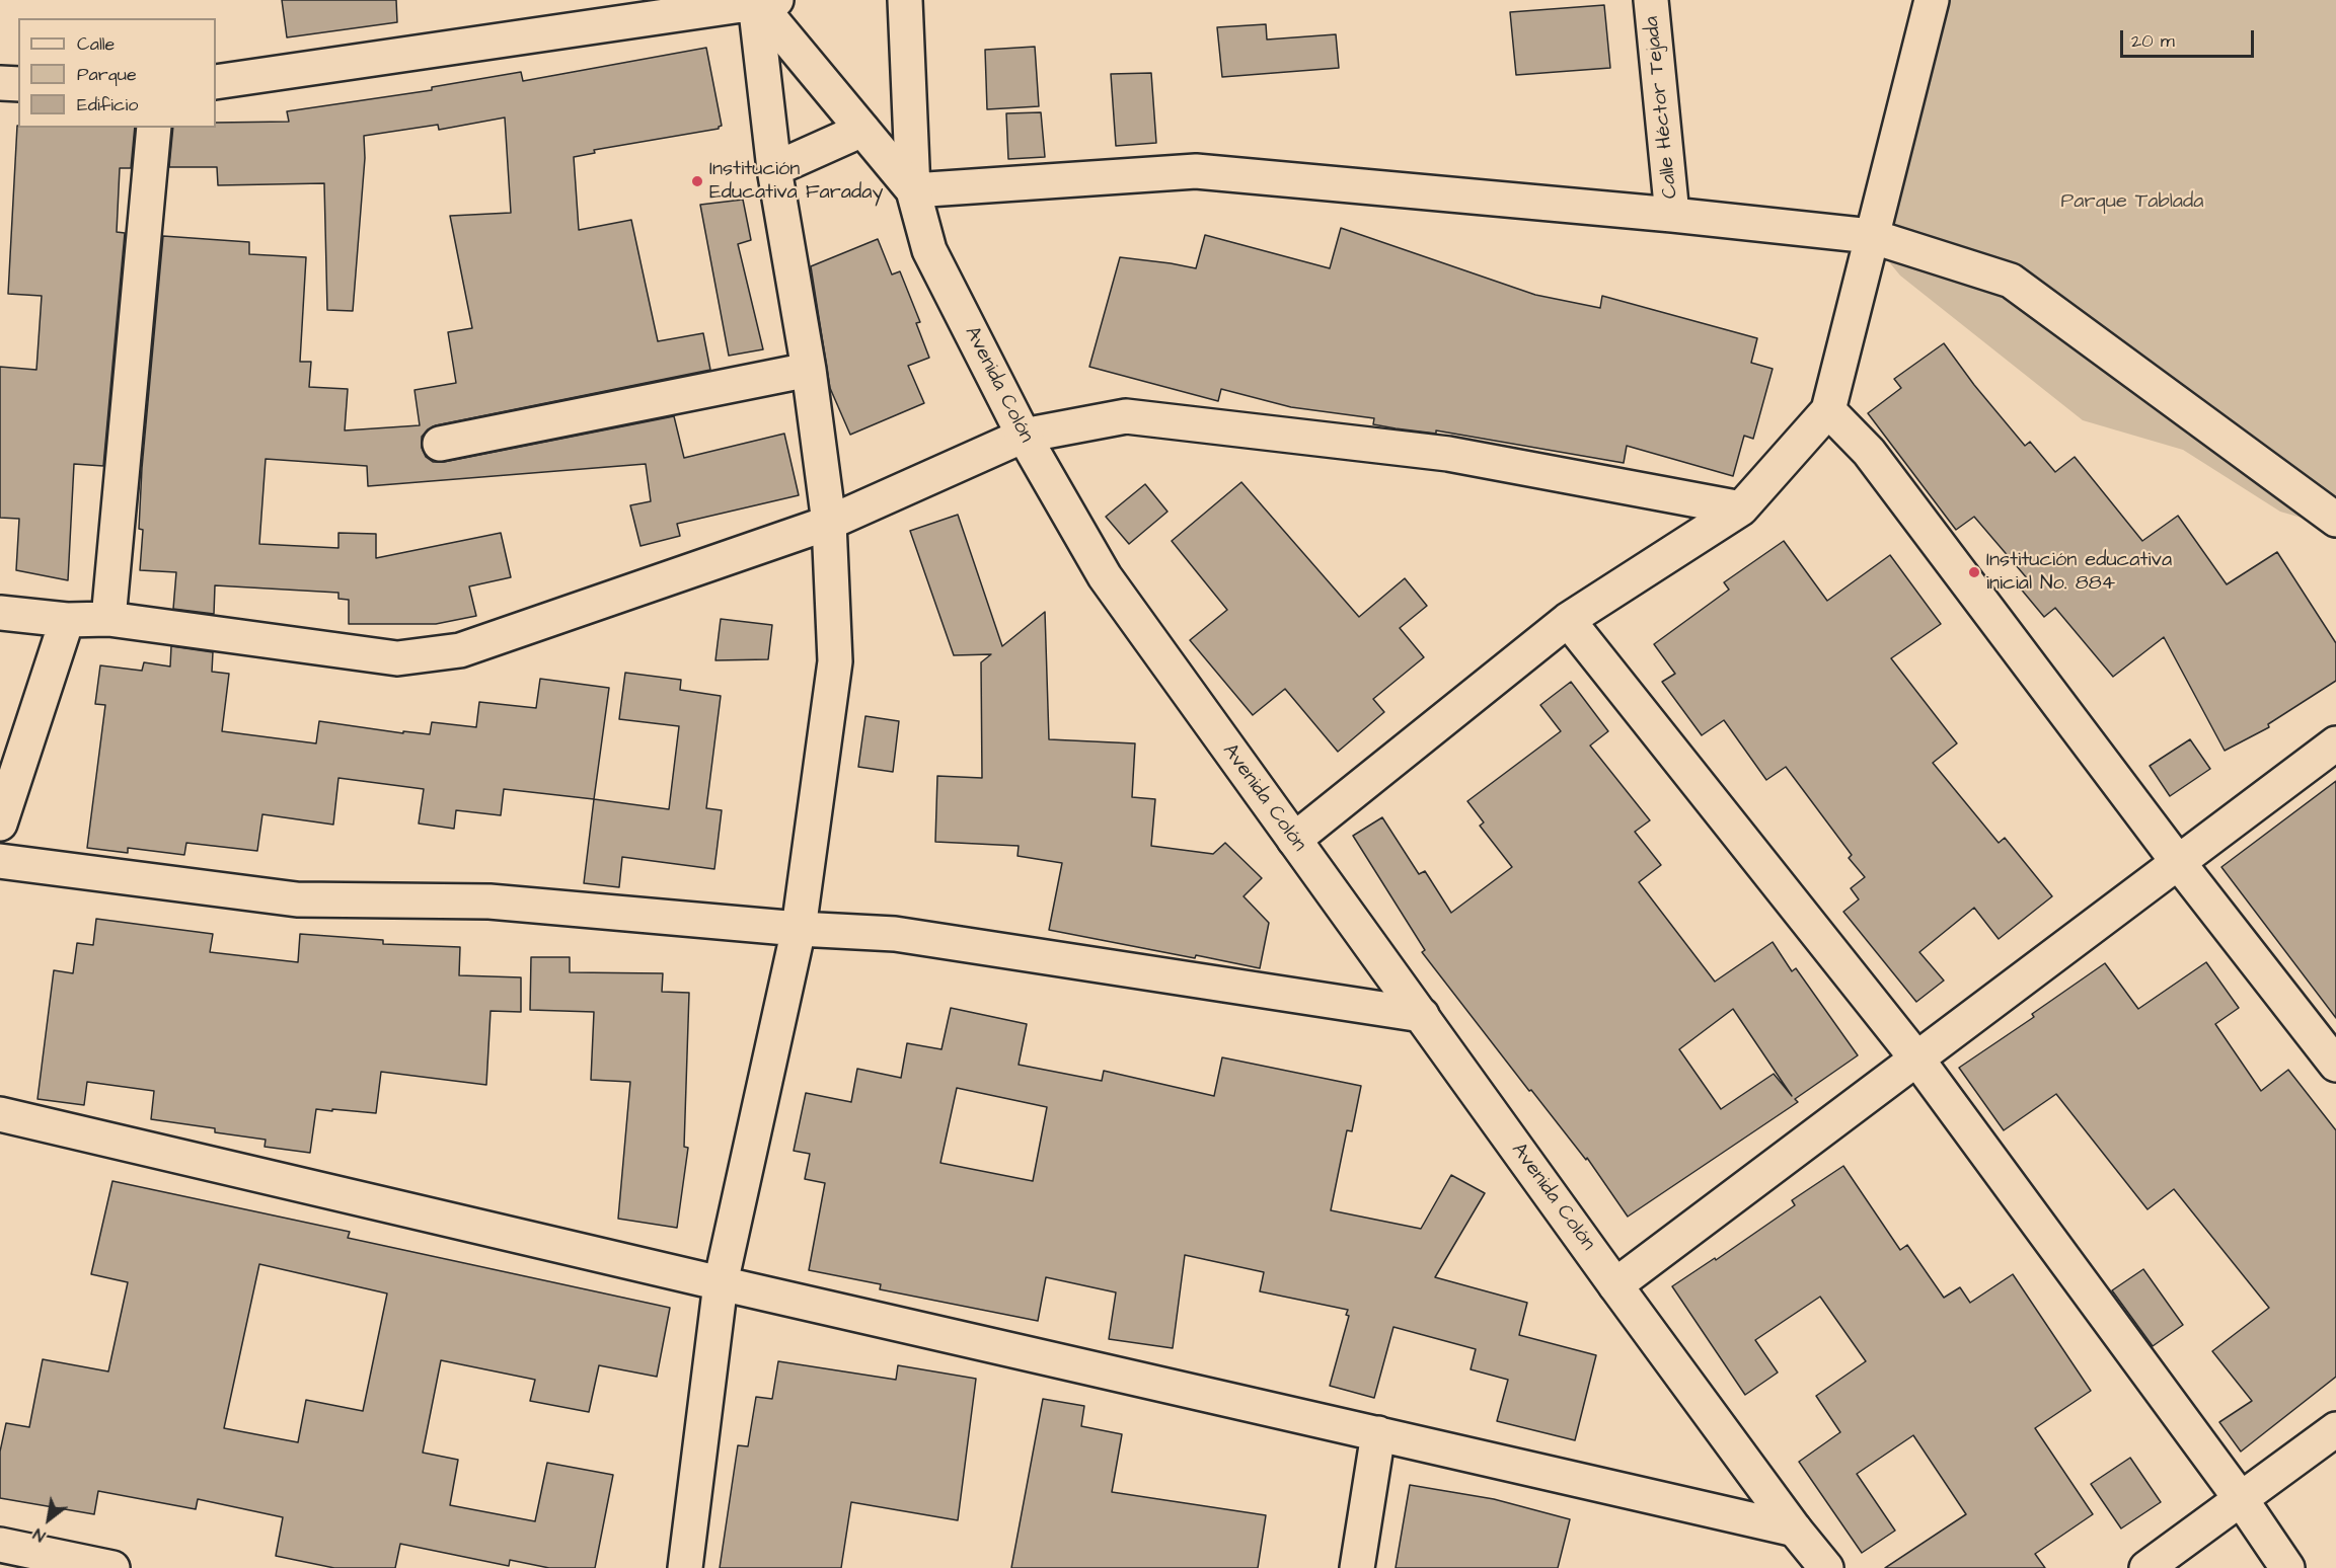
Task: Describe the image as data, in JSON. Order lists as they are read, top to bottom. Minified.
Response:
{"streets":{"street":["Calle Héctor Tejada","Avenida Colón"]},"parks":["Parque Tablada"],"places":["Institución Educativa Faraday","Institución educativa inicial No. 884"],"legend":["Calle","Parque","Edificio"],"scale_bar":"20 m","north":"bottom left"}
